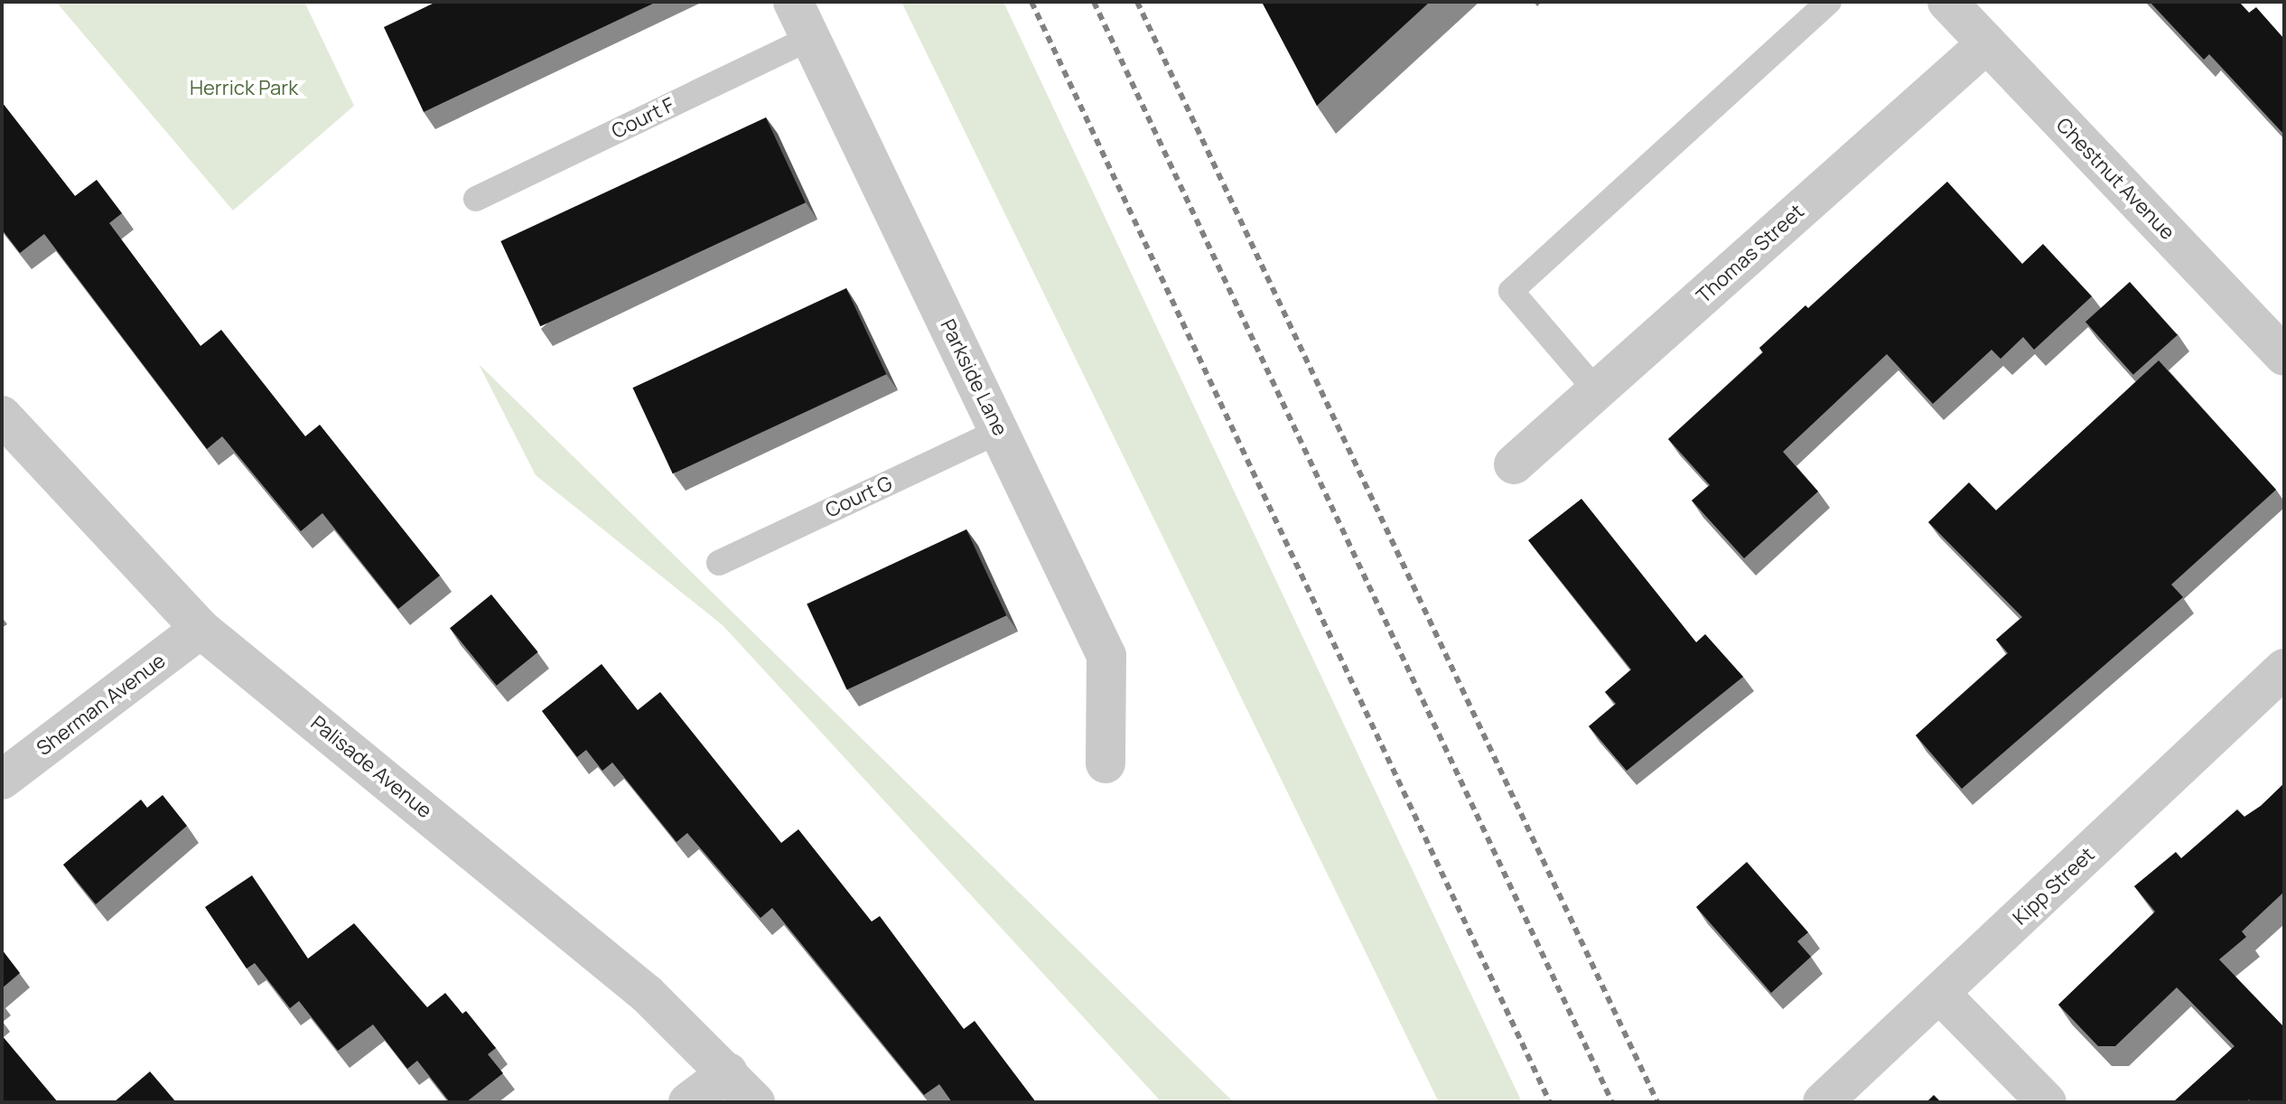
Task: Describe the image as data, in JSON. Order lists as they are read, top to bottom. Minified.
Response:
{"streets":{"street":["Chestnut Avenue","Thomas Street","Parkside Lane","Sherman Avenue","Palisade Avenue","Kipp Street"],"lane":["Court F","Court G"]},"crossings":[["Court F","Parkside Lane"],["Chestnut Avenue","Thomas Street"],["Parkside Lane","Court G"],["Sherman Avenue","Palisade Avenue"]],"parks":["Herrick Park"]}
